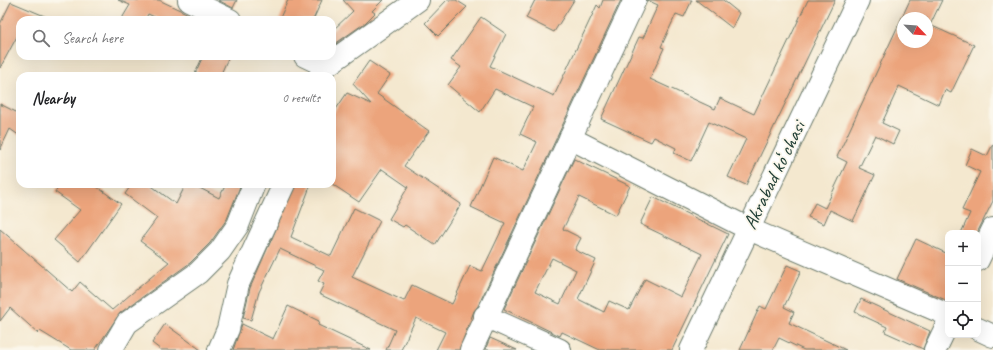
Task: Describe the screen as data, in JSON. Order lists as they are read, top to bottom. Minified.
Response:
{"streets":{"street":["Akrabad koʻchasi"]},"north":"bottom right","page":{"search":"Search here","heading":["Nearby","0 results"],"map_buttons":["+","−"]}}
